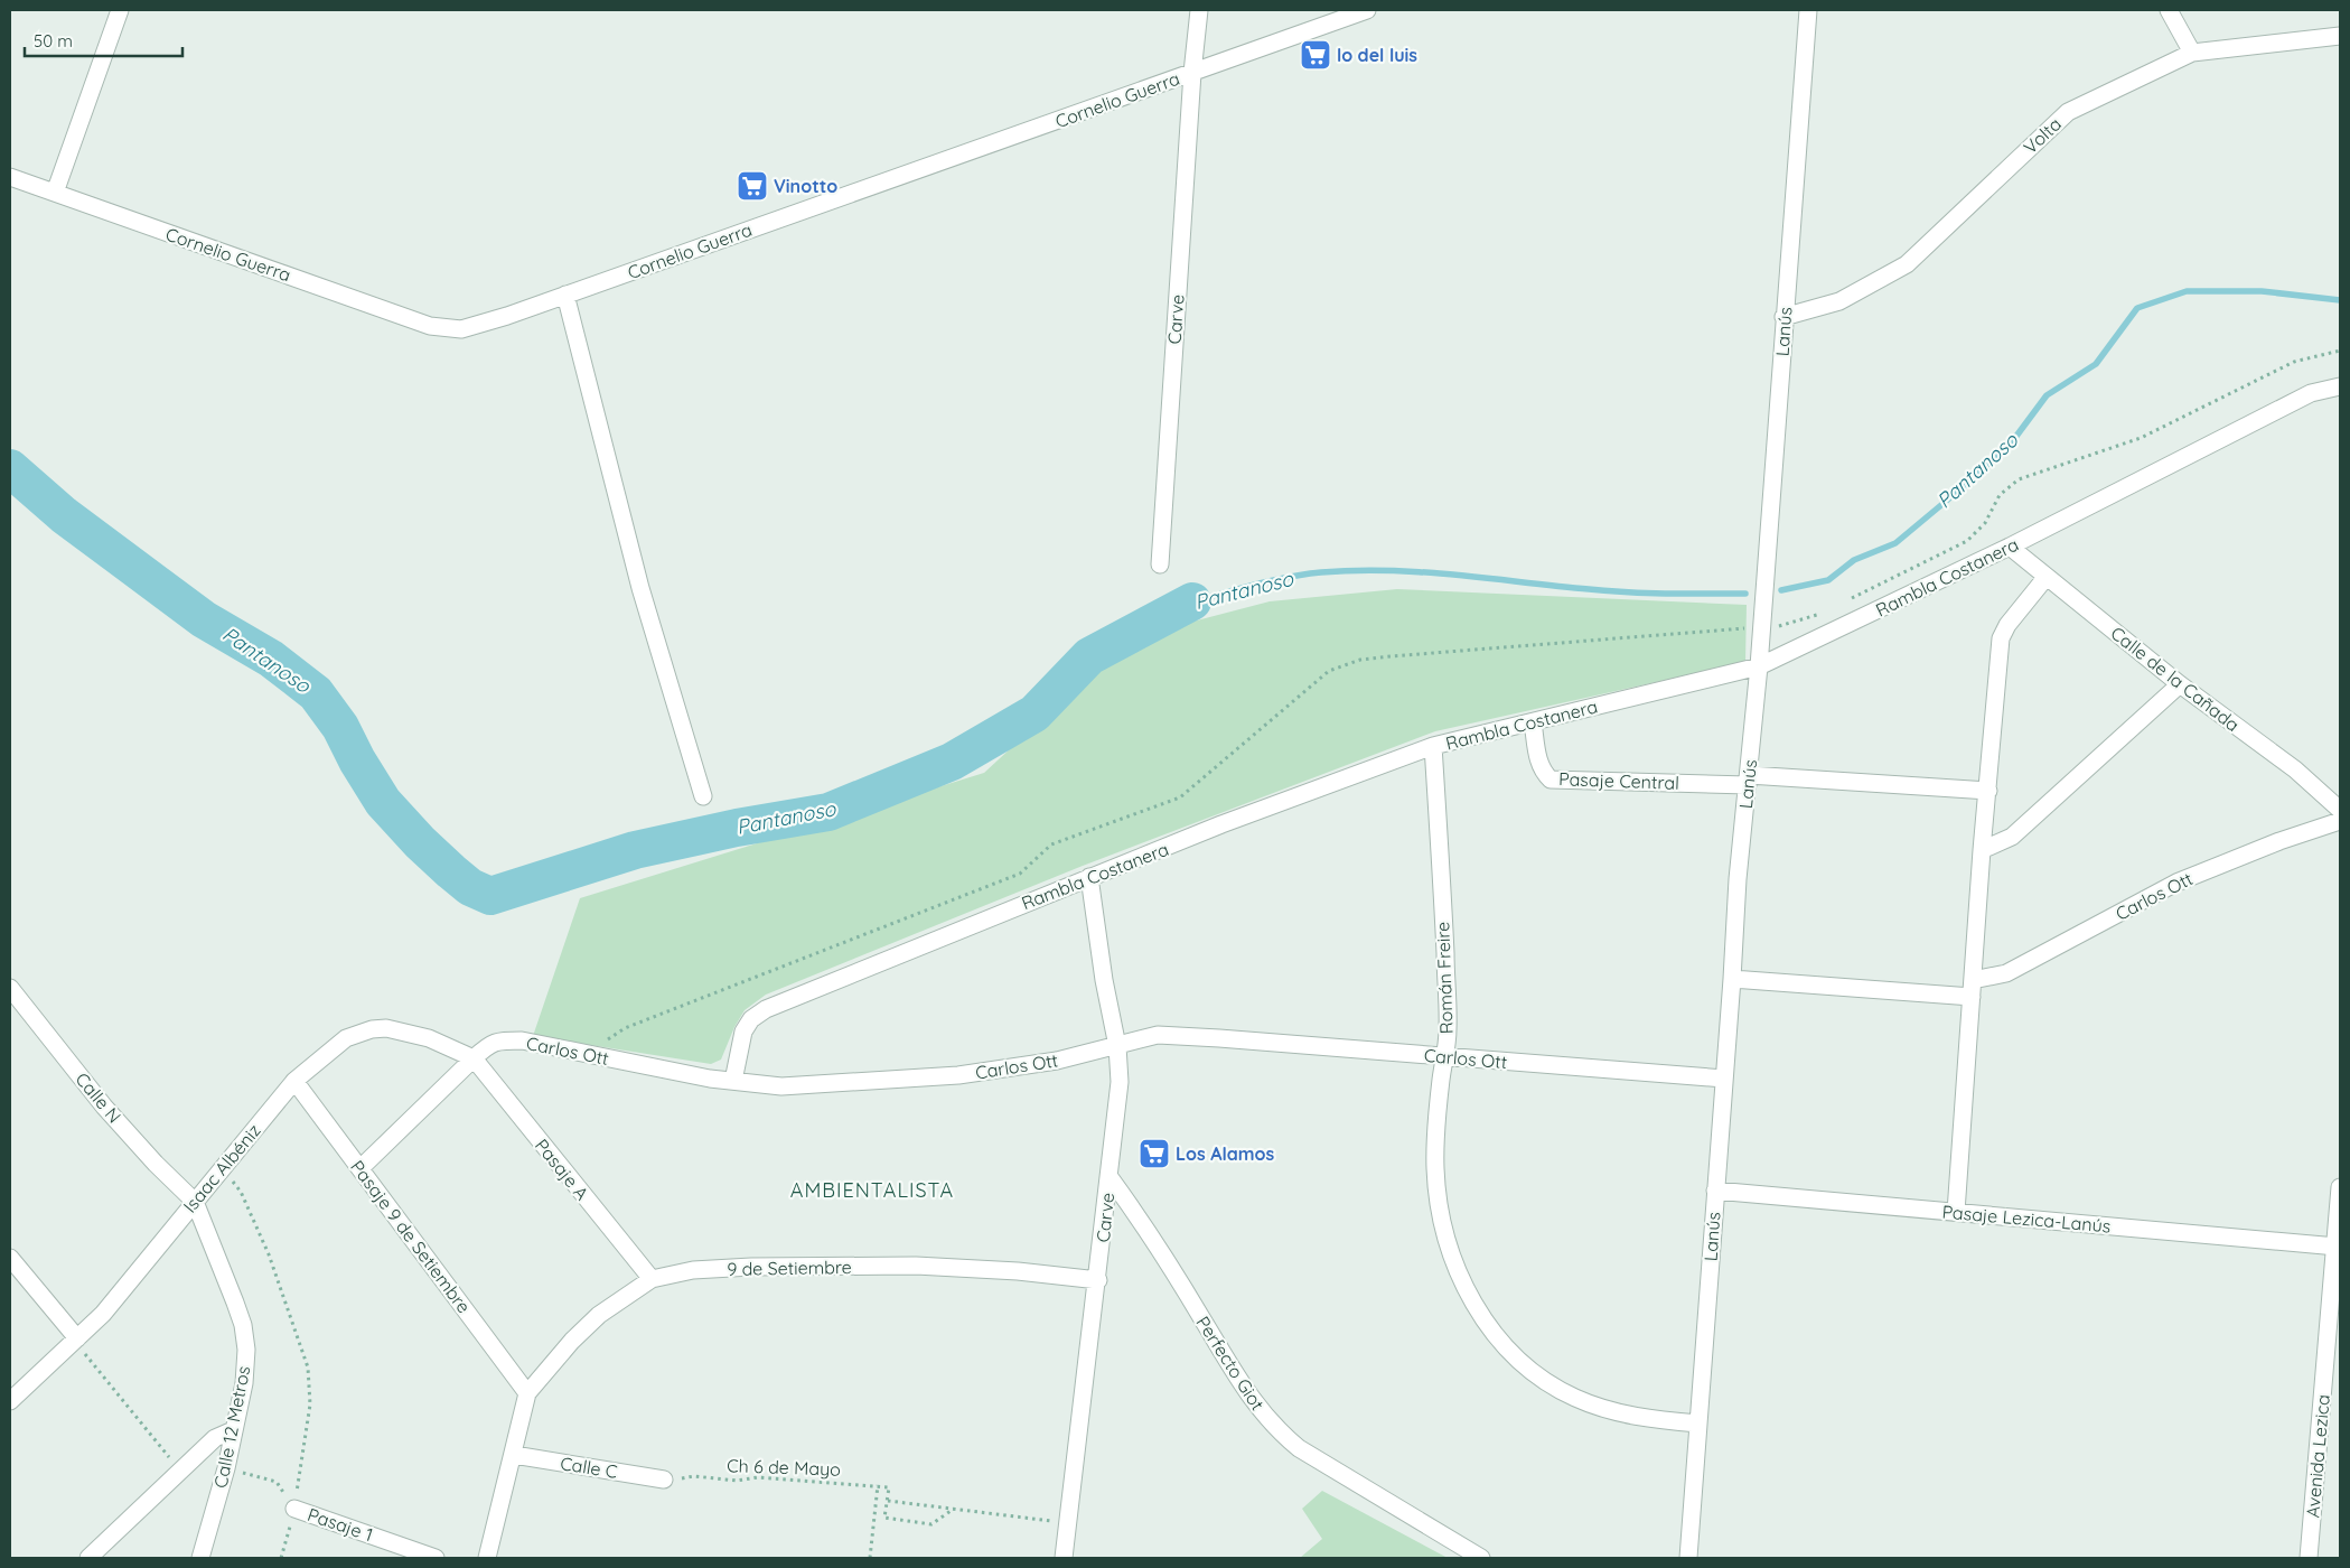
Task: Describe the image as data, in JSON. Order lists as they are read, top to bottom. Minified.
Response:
{"streets":{"street":["Cornelio Guerra","Volta","Carve","Lanús","Rambla Costanera","Calle de la Cañada","Pasaje Central","Carlos Ott","Román Freire","Calle N","Isaac Albéniz","Pasaje A","Pasaje Lezica-Lanús","Pasaje 9 de Setiembre","9 de Setiembre","Perfecto Giot","Calle 12 Metros","Avenida Lezica","Calle C","Pasaje 1"],"path":["Ch 6 de Mayo"]},"crossings":[["Cornelio Guerra","Carve"],["Volta","Lanús"],["Carve","Rambla Costanera"],["Carve","Carlos Ott"],["Carve","9 de Setiembre"],["Carve","Perfecto Giot"],["Lanús","Rambla Costanera"],["Lanús","Pasaje Central"],["Lanús","Carlos Ott"],["Lanús","Román Freire"],["Lanús","Pasaje Lezica-Lanús"],["Rambla Costanera","Calle de la Cañada"],["Rambla Costanera","Pasaje Central"],["Rambla Costanera","Carlos Ott"],["Rambla Costanera","Román Freire"],["Carlos Ott","Román Freire"],["Carlos Ott","Isaac Albéniz"],["Carlos Ott","Pasaje A"],["Carlos Ott","Pasaje 9 de Setiembre"],["Calle N","Isaac Albéniz"],["Calle N","Calle 12 Metros"],["Isaac Albéniz","Pasaje A"],["Isaac Albéniz","Pasaje 9 de Setiembre"],["Isaac Albéniz","Calle 12 Metros"],["Pasaje A","9 de Setiembre"],["Pasaje Lezica-Lanús","Avenida Lezica"],["Pasaje 9 de Setiembre","9 de Setiembre"],["Calle 12 Metros","Pasaje 1"],["Calle C","Ch 6 de Mayo"]],"districts":["AMBIENTALISTA"],"water":["Pantanoso"],"places":{"supermarket":["lo del luis","Vinotto","Los Alamos"]},"scale_bar":"50 m"}
